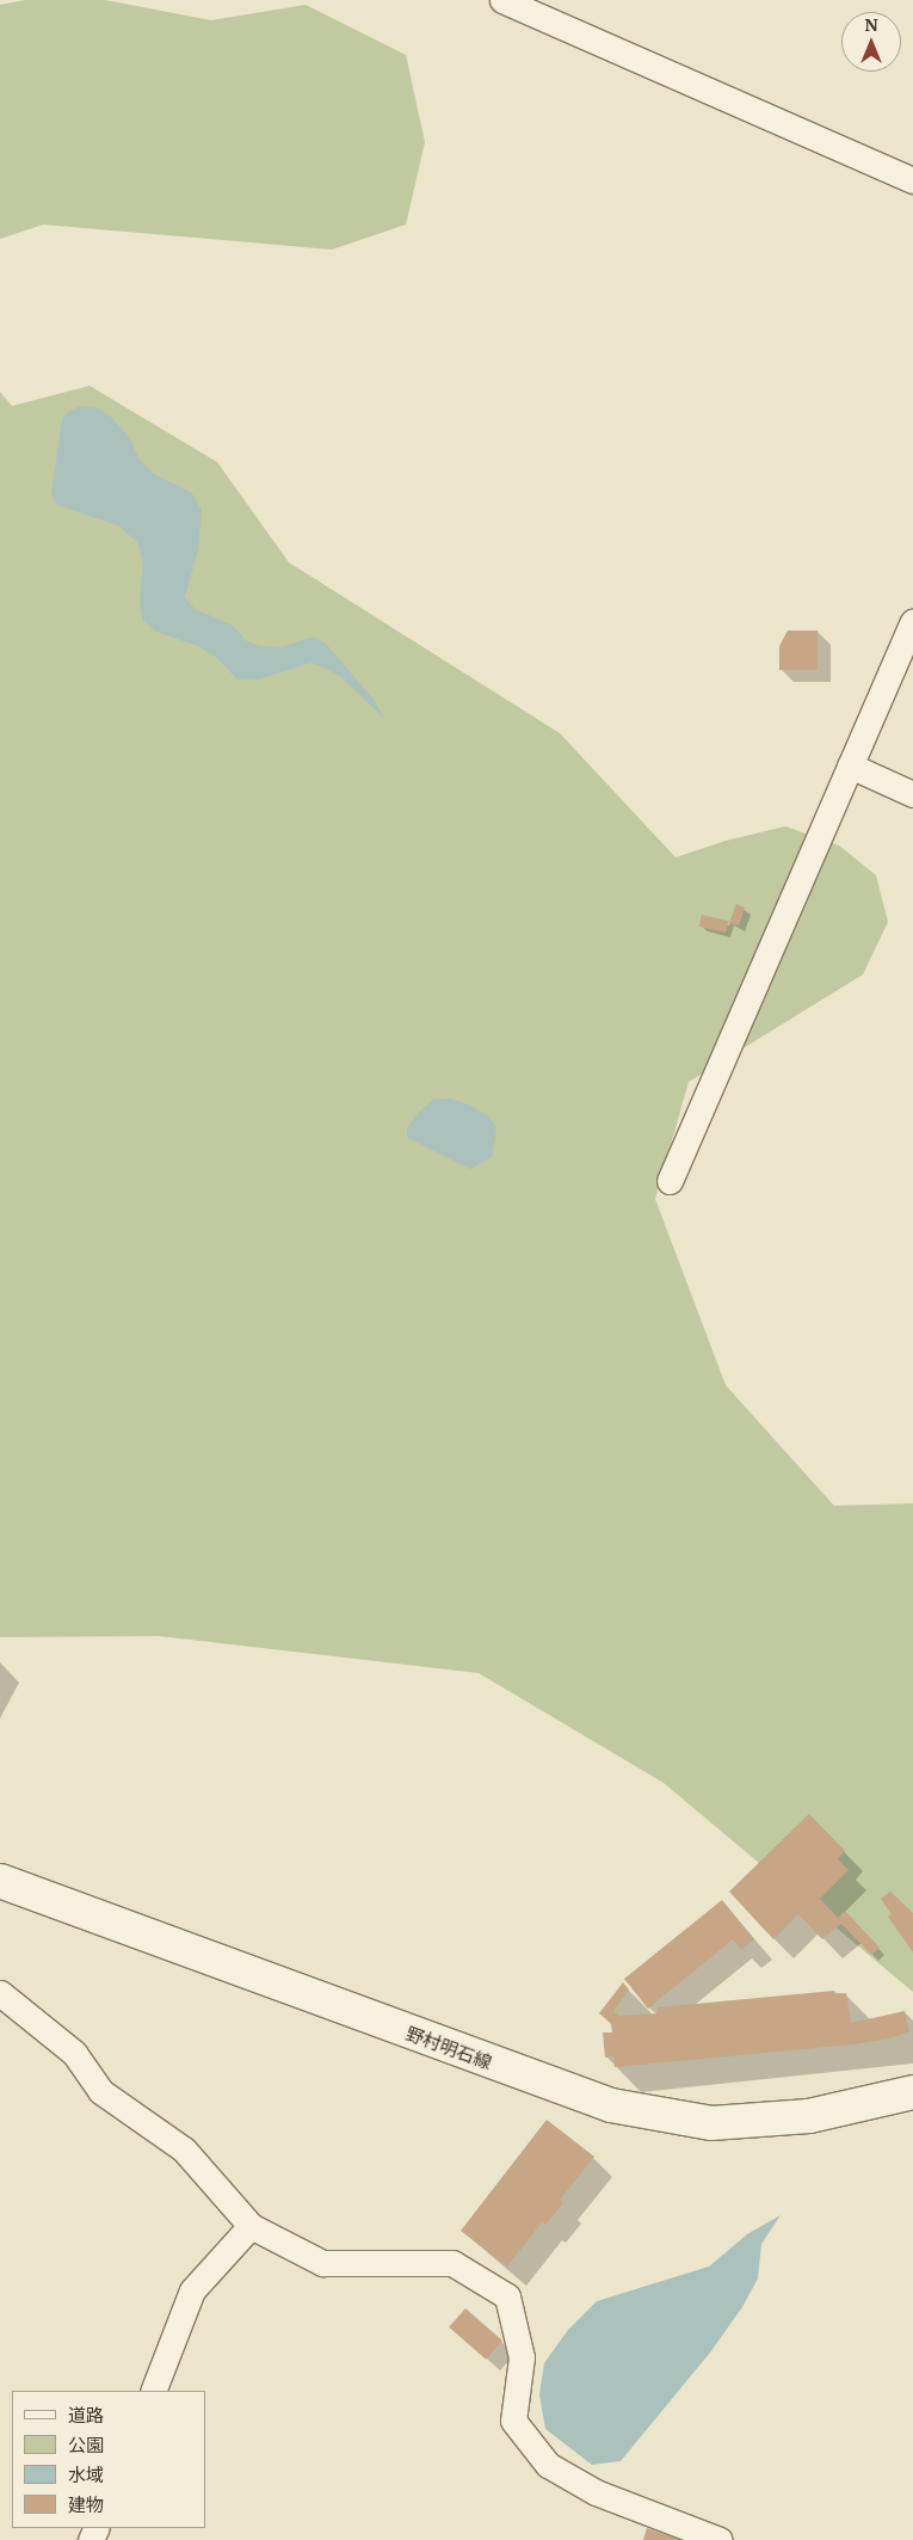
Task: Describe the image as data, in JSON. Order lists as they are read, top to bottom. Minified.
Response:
{"streets":{"main road":["野村明石線"]},"legend":["道路","公園","水域","建物"],"north":"top"}
